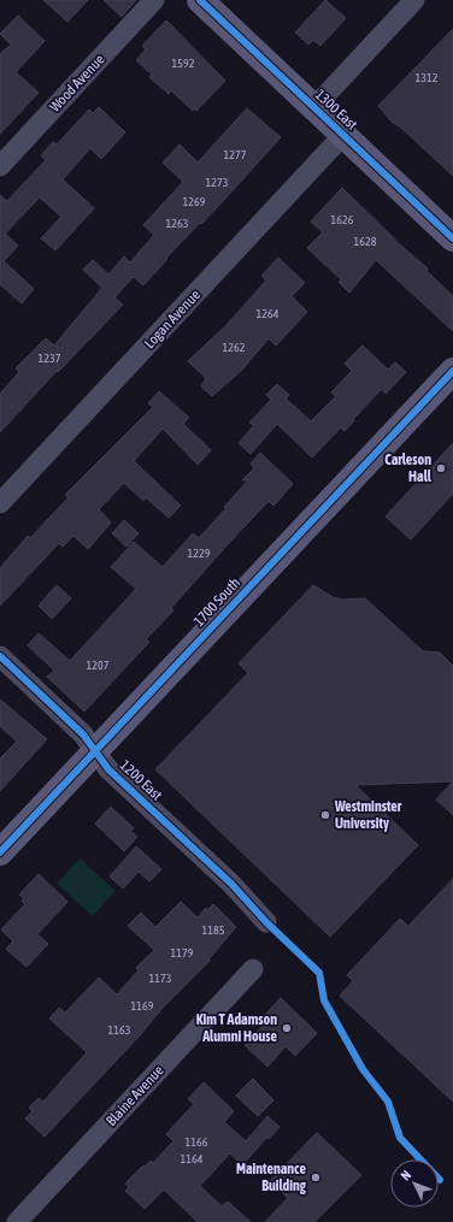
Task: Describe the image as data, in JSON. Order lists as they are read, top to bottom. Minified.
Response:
{"streets":{"street":["Wood Avenue","1300 East","Logan Avenue","1700 South","1200 East","Blaine Avenue"]},"crossings":[["1300 East","Logan Avenue"],["1700 South","1200 East"]],"places":["Carleson Hall","Westminster University","Kim T Adamson Alumni House","Maintenance Building"],"house_numbers":["1592","1312","1277","1273","1269","1626","1263","1628","1264","1262","1237","1229","1207","1185","1179","1173","1169","1163","1166","1164"],"north":"top left"}
